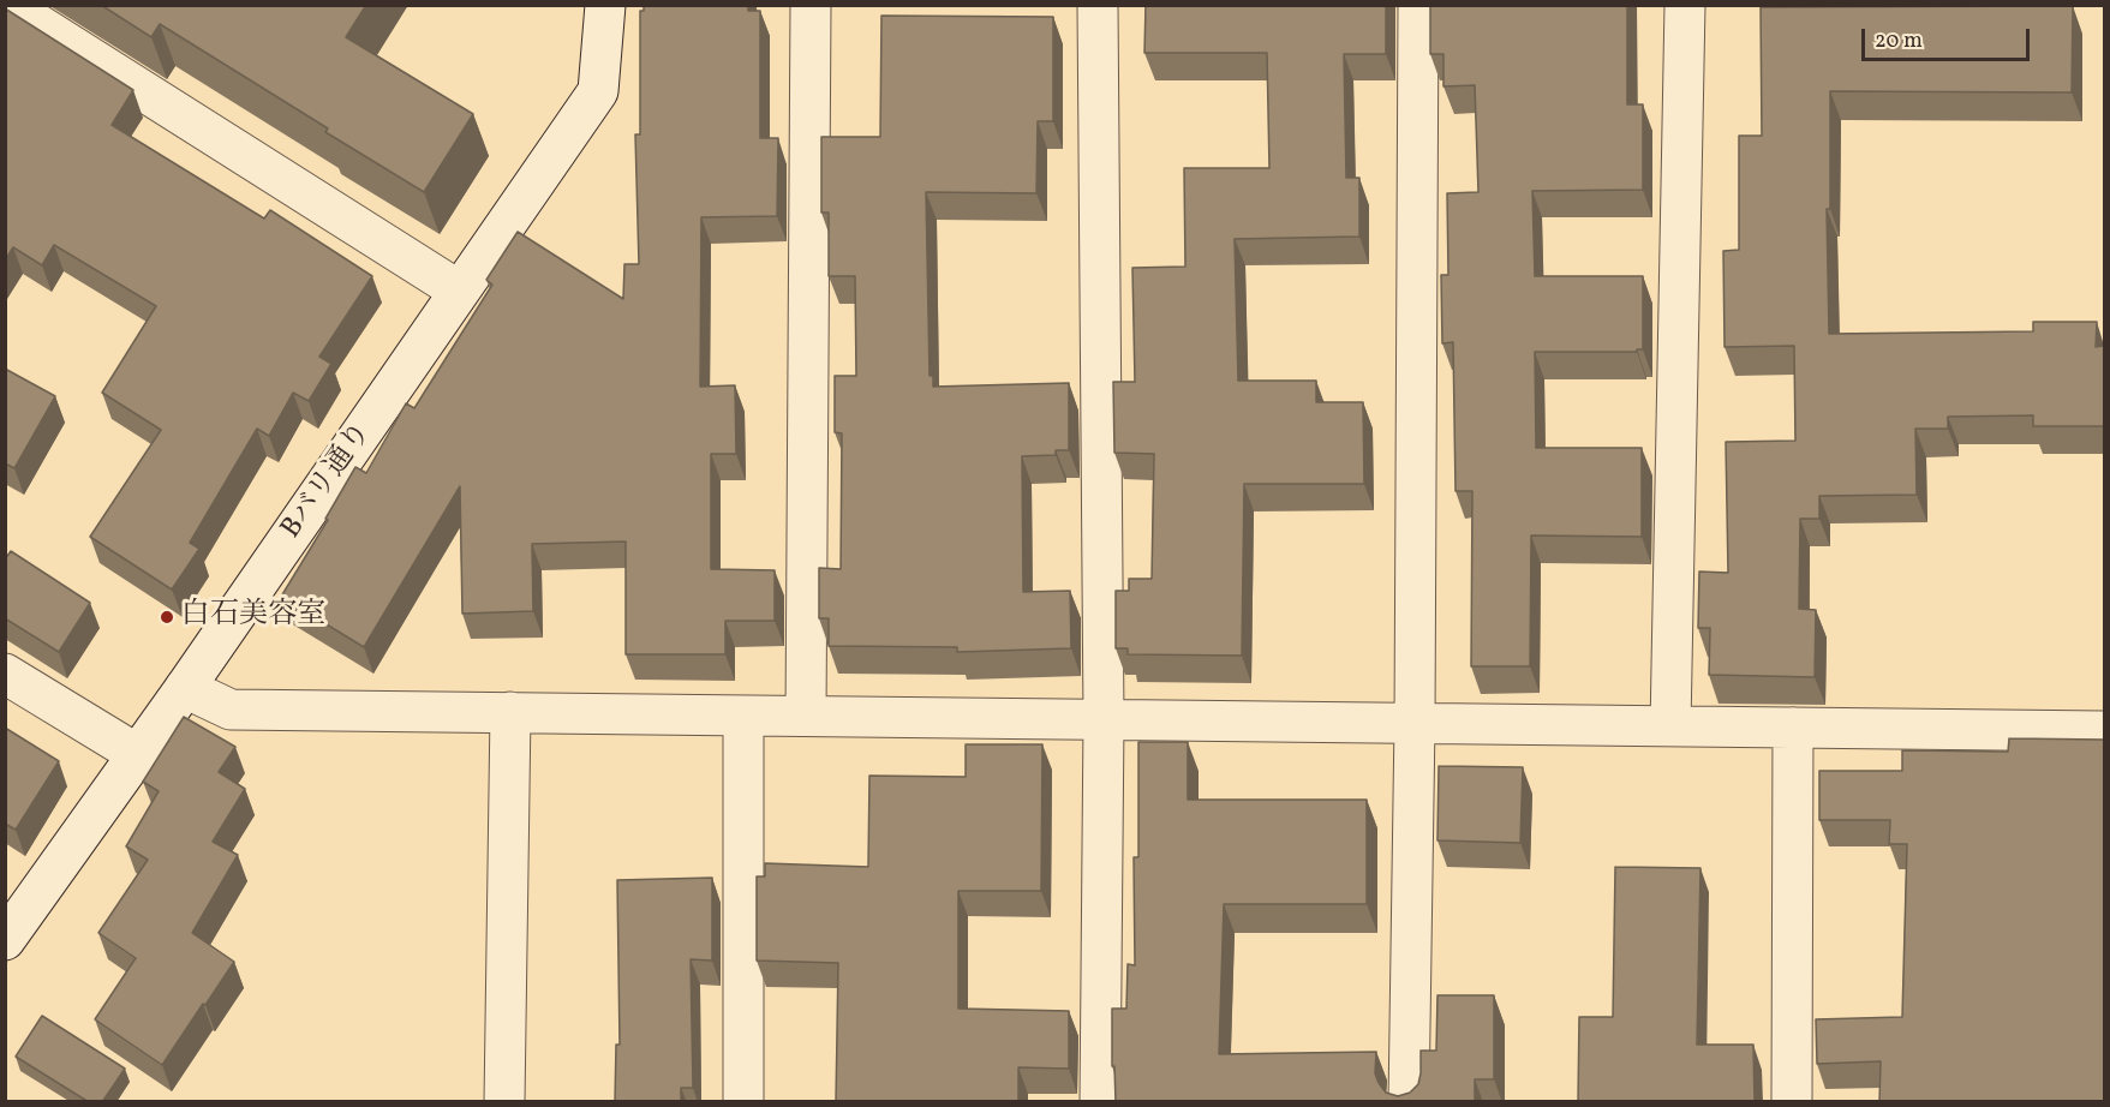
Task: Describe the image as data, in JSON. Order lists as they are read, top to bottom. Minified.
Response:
{"streets":{"street":["Bバリ通り"]},"places":["白石美容室"],"scale_bar":"20 m"}
